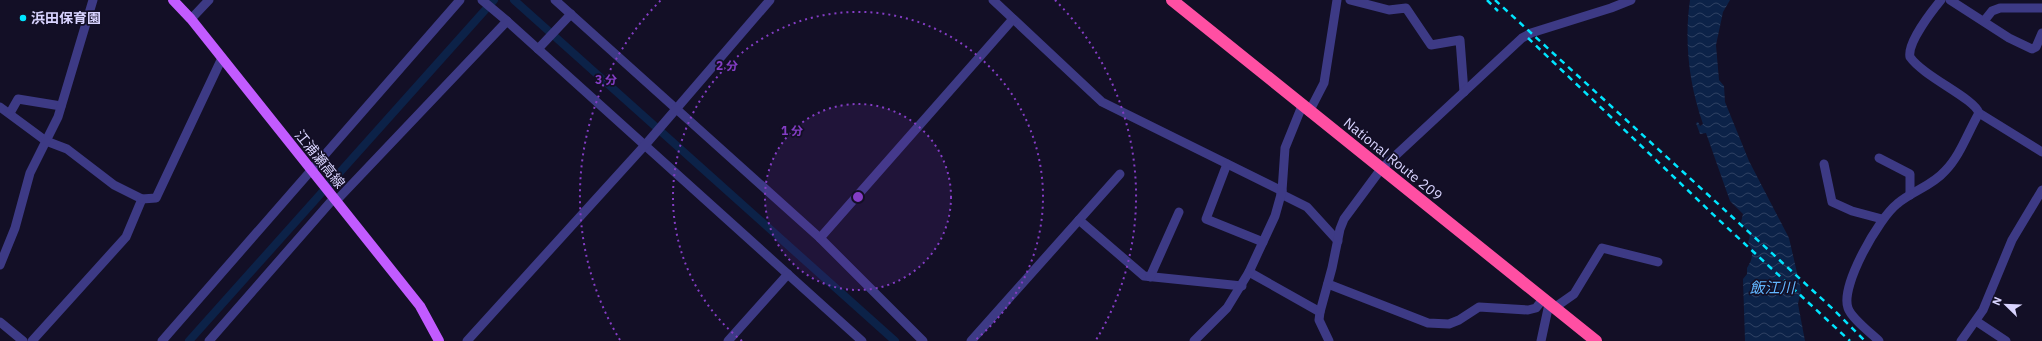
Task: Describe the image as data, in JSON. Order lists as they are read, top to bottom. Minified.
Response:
{"streets":{"highway":["National Route 209"],"main road":["江浦瀬高線"]},"water":["飯江川"],"places":["浜田保育園"],"north":"top left","rings":["2 分","3 分","1 分"]}
